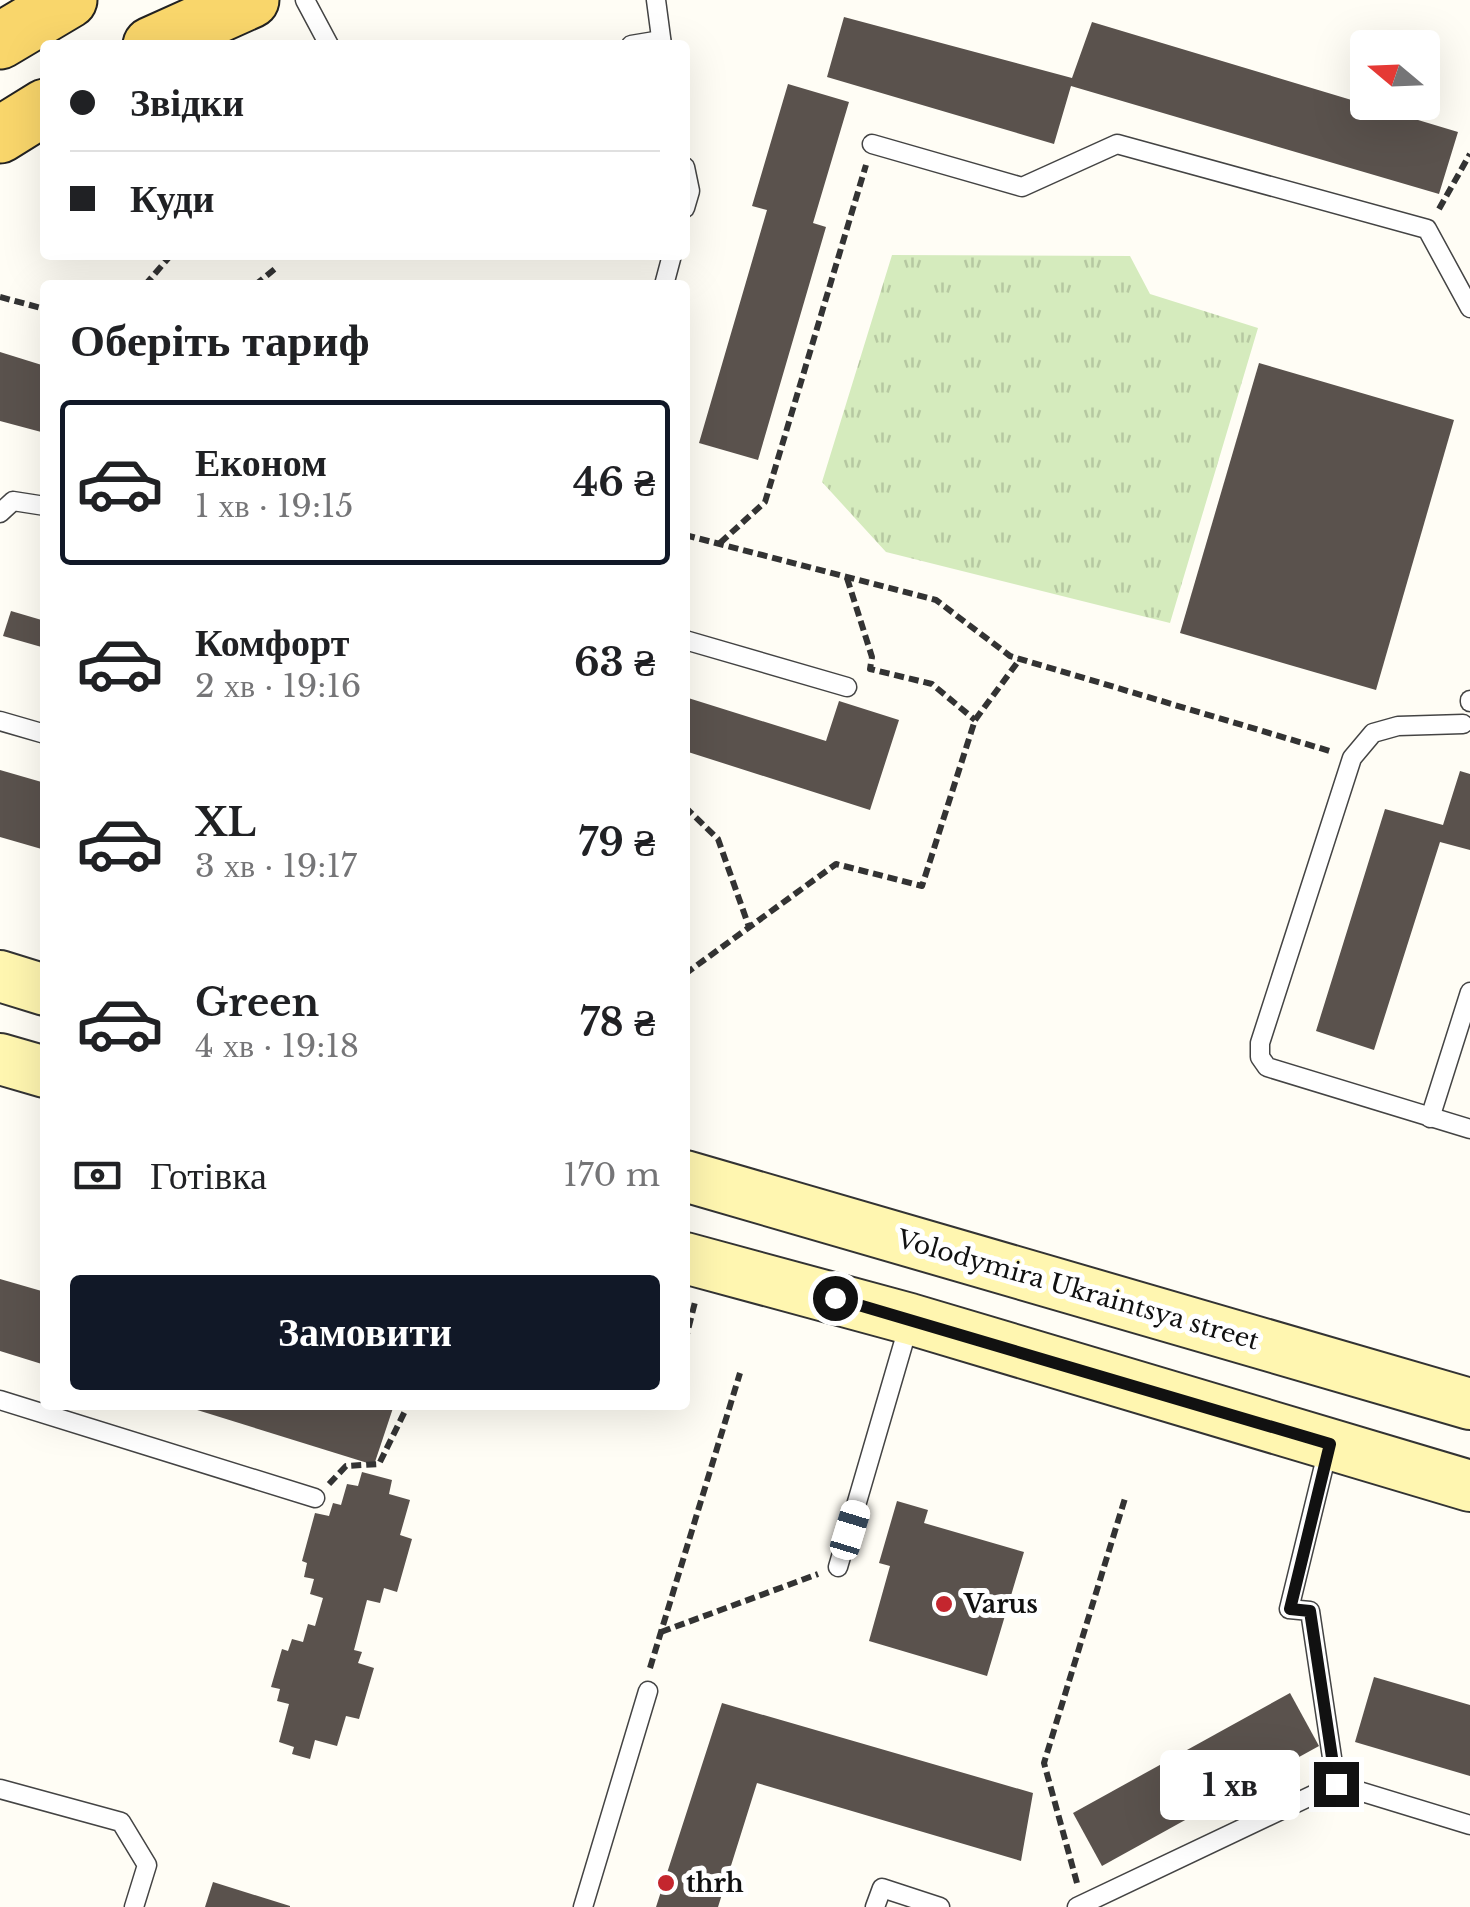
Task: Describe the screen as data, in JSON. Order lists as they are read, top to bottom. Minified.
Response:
{"streets":{"street":["Volodymira Ukraintsya street"]},"places":["Varus","thrh"],"north":"left","page":{"banner":["Звідки","Куди"],"heading":"Оберіть тариф","list":[{"name":"Економ","note":"1 хв · 19:15","value":"46 ₴"},{"name":"Комфорт","note":"2 хв · 19:16","value":"63 ₴"},{"name":"XL","note":"3 хв · 19:17","value":"79 ₴"},{"name":"Green","note":"4 хв · 19:18","value":"78 ₴"}],"pay":["Готівка","170 m"],"buttons":"Замовити","bubble":"1 хв"}}
